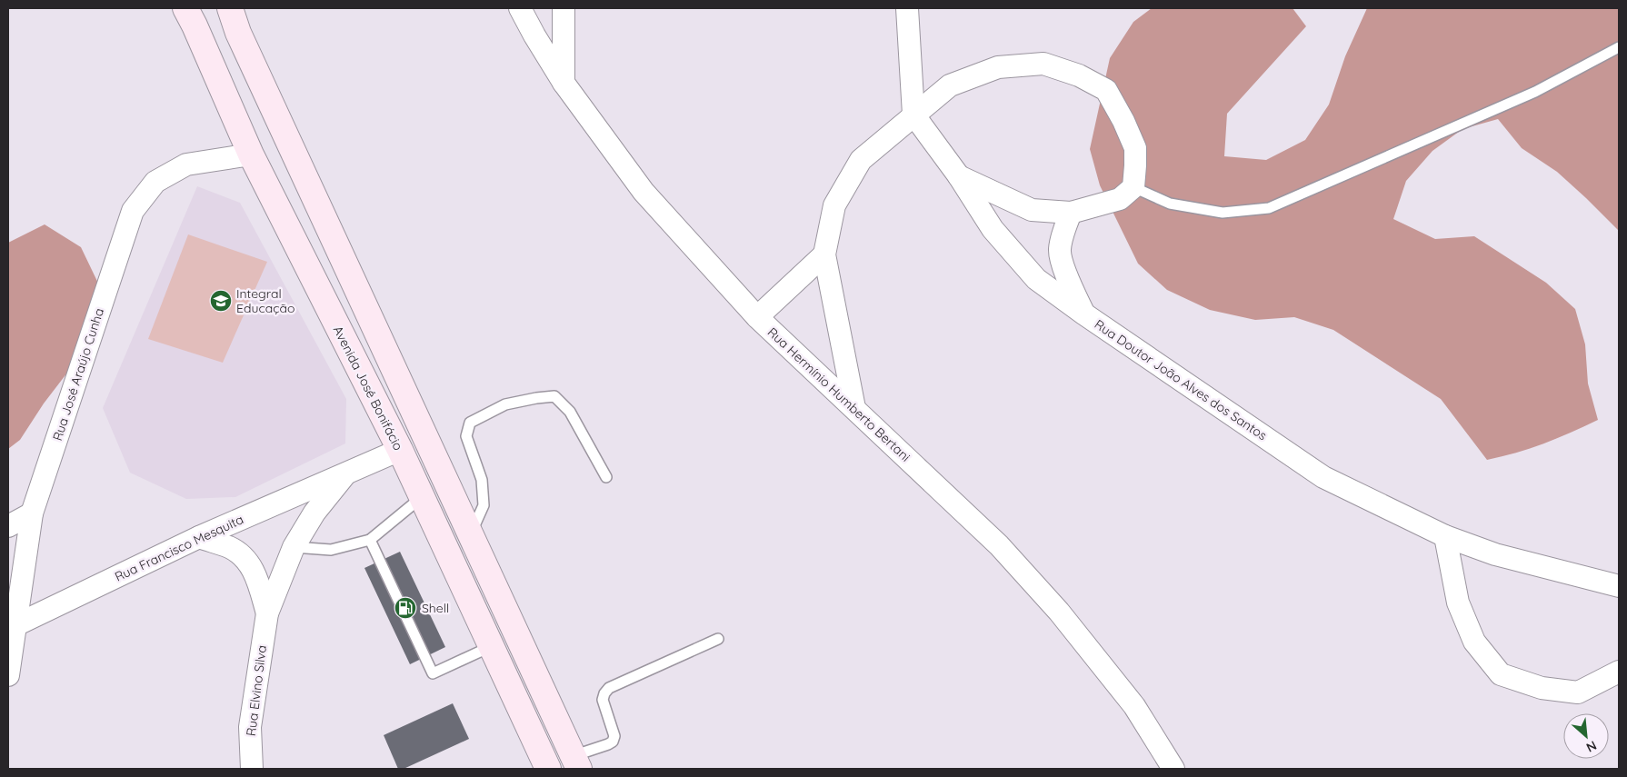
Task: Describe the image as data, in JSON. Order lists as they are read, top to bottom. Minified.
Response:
{"streets":{"main road":["Avenida José Bonifácio"],"street":["Rua José Araújo Cunha","Rua Doutor João Alves dos Santos","Rua Hermínio Humberto Bertani","Rua Francisco Mesquita","Rua Elvino Silva"]},"crossings":[["Rua José Araújo Cunha","Avenida José Bonifácio"],["Rua José Araújo Cunha","Rua Francisco Mesquita"],["Avenida José Bonifácio","Rua Francisco Mesquita"]],"places":{"school or university":["Integral Educação"],"fuel station":["Shell"]},"north":"bottom right"}
